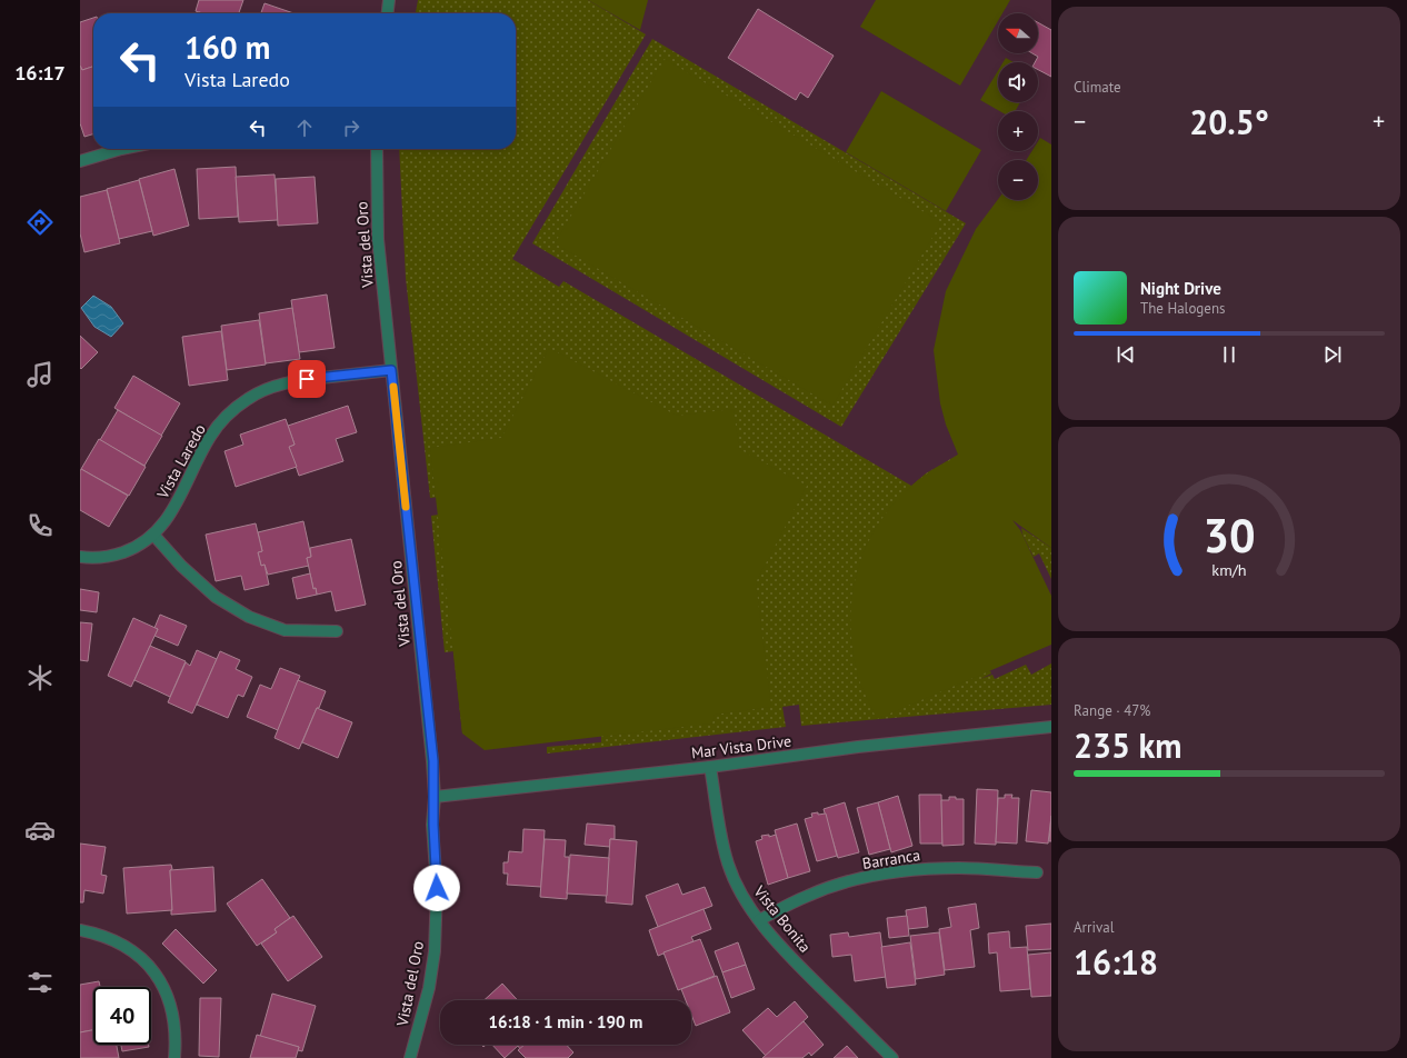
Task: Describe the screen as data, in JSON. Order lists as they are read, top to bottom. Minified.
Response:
{"streets":{"street":["Vista del Oro","Vista Laredo","Mar Vista Drive","Barranca","Vista Bonita"]},"crossings":[["Vista del Oro","Vista Laredo"],["Vista del Oro","Mar Vista Drive"],["Mar Vista Drive","Vista Bonita"],["Barranca","Vista Bonita"]],"north":"left","page":{"tabs":"16:17","tile":["Climate",["Range · 47%","235 km"],["Arrival","16:18"]],"map_buttons":["+","−"],"turn":["160 m","Vista Laredo"],"heat":["−","20.5°","+"],"song":["Night Drive","The Halogens"],"limit":"40","trip":"16:18 · 1 min · 190 m","gauge":["30","km/h"]}}
